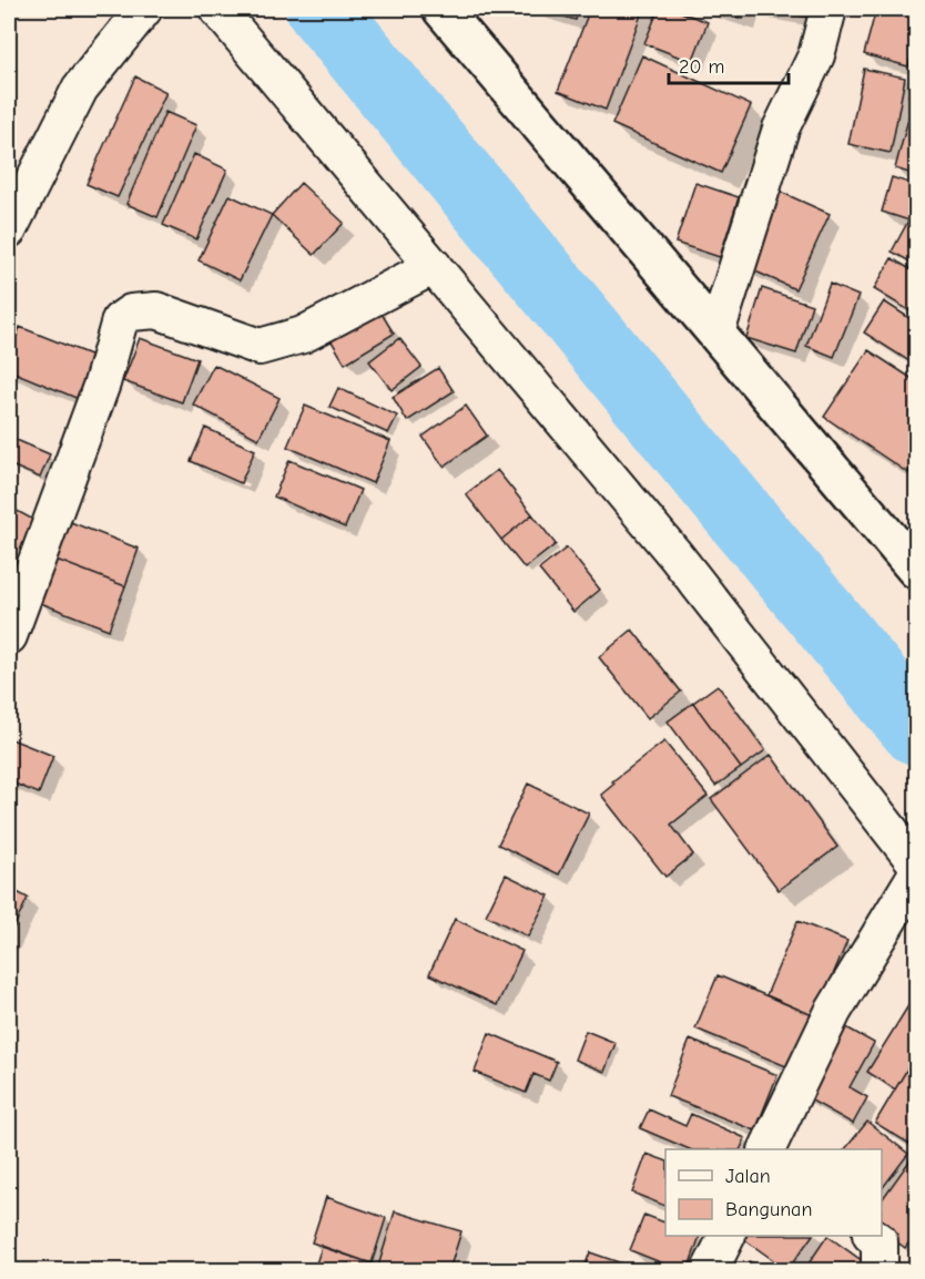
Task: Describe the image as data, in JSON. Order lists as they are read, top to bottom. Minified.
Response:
{"legend":["Jalan","Bangunan"],"scale_bar":"20 m"}
